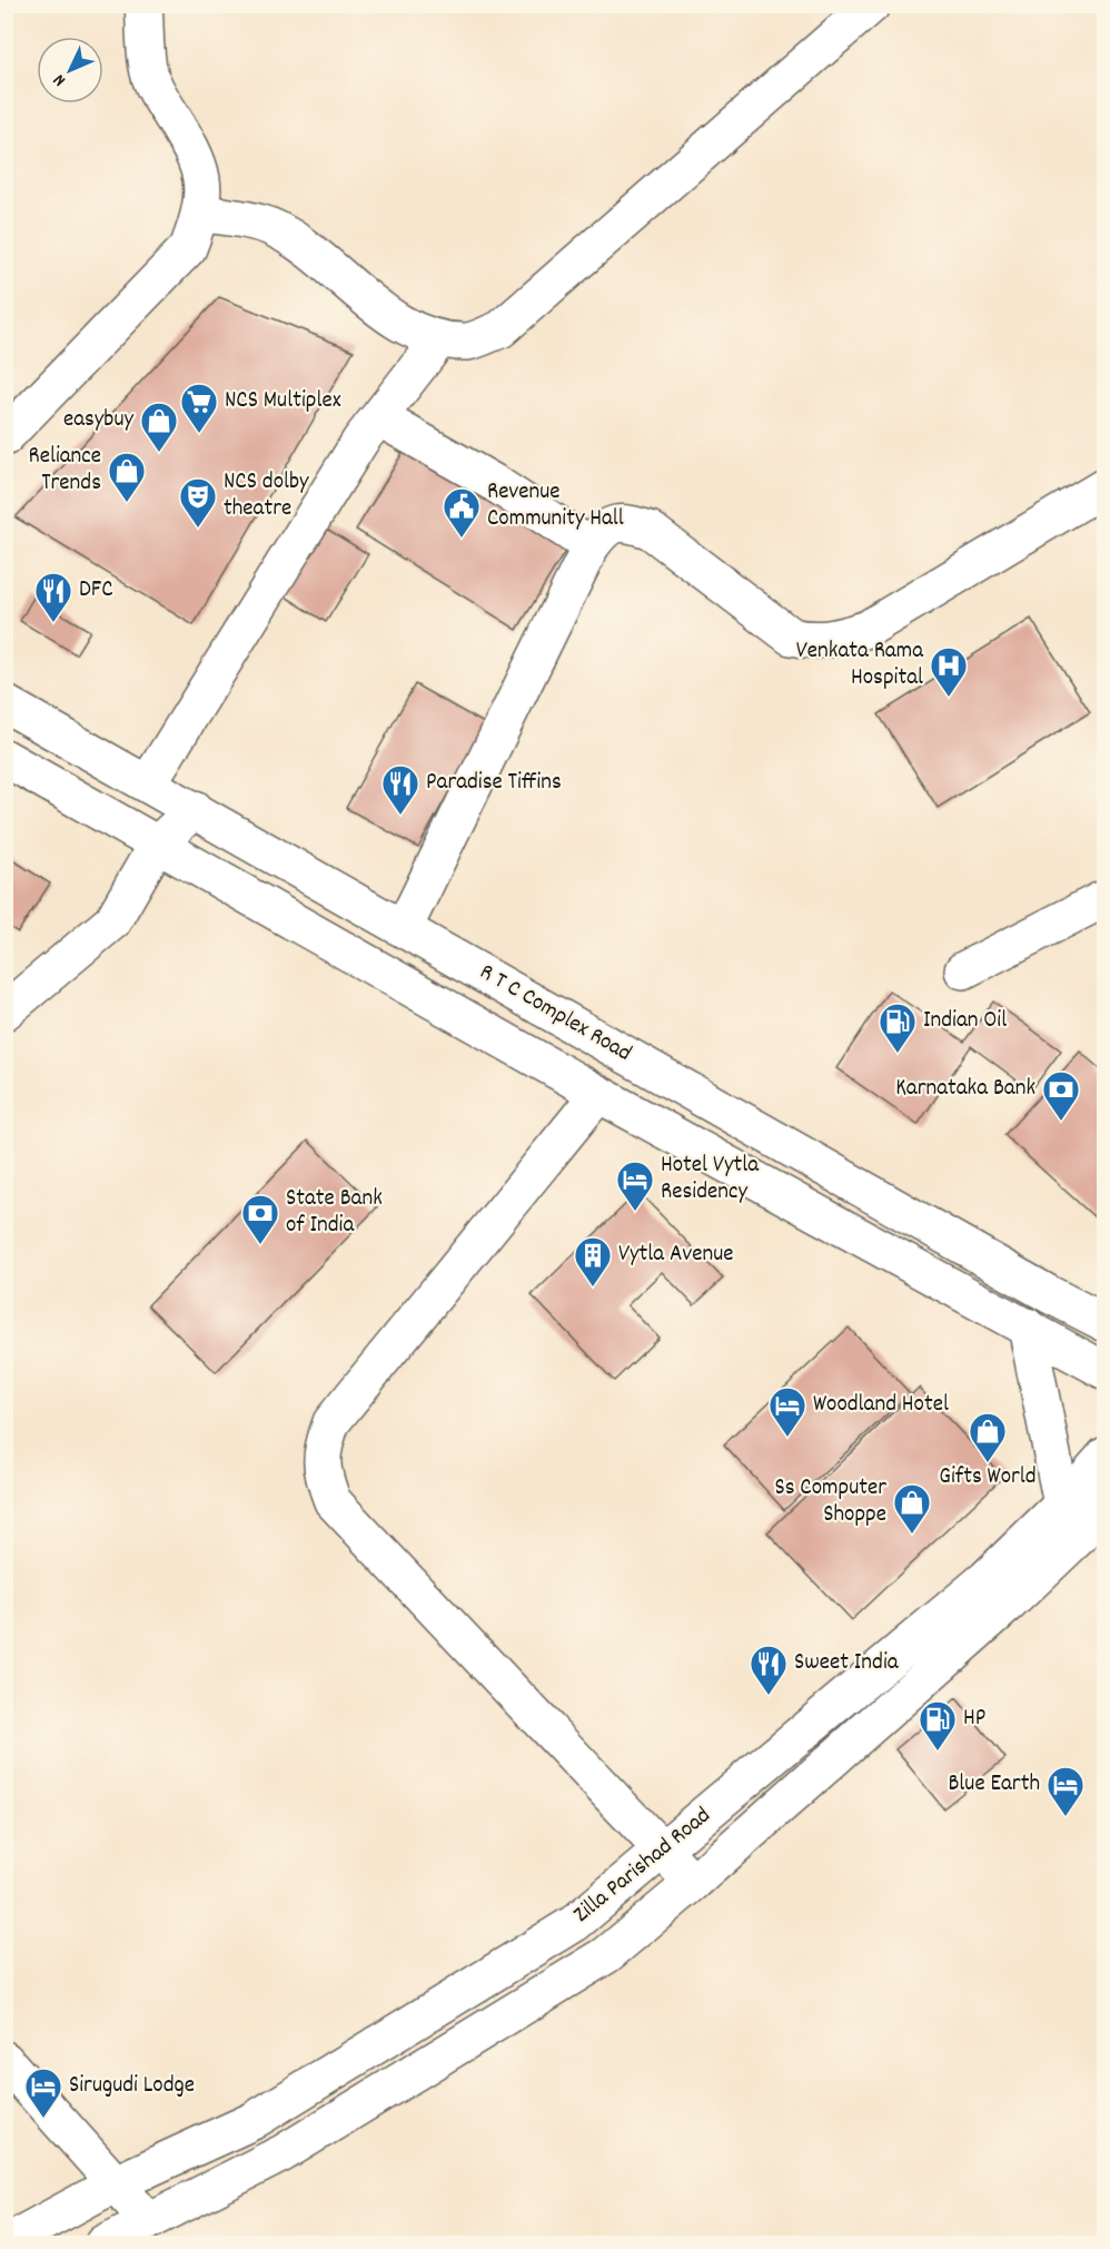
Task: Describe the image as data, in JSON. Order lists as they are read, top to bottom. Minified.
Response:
{"streets":{"main road":["R T C Complex Road","Zilla Parishad Road"]},"places":{"supermarket":["NCS Multiplex"],"shop":["easybuy","Reliance Trends","Gifts World","Ss Computer Shoppe"],"theatre":["NCS dolby theatre"],"public building":["Revenue Community Hall"],"restaurant":["DFC","Paradise Tiffins","Sweet India"],"hospital":["Venkata Rama Hospital"],"fuel station":["Indian Oil","HP"],"bank":["Karnataka Bank","State Bank of India"],"hotel":["Hotel Vytla Residency","Woodland Hotel","Blue Earth","Sirugudi Lodge"],"building":["Vytla Avenue"]},"north":"bottom left"}
